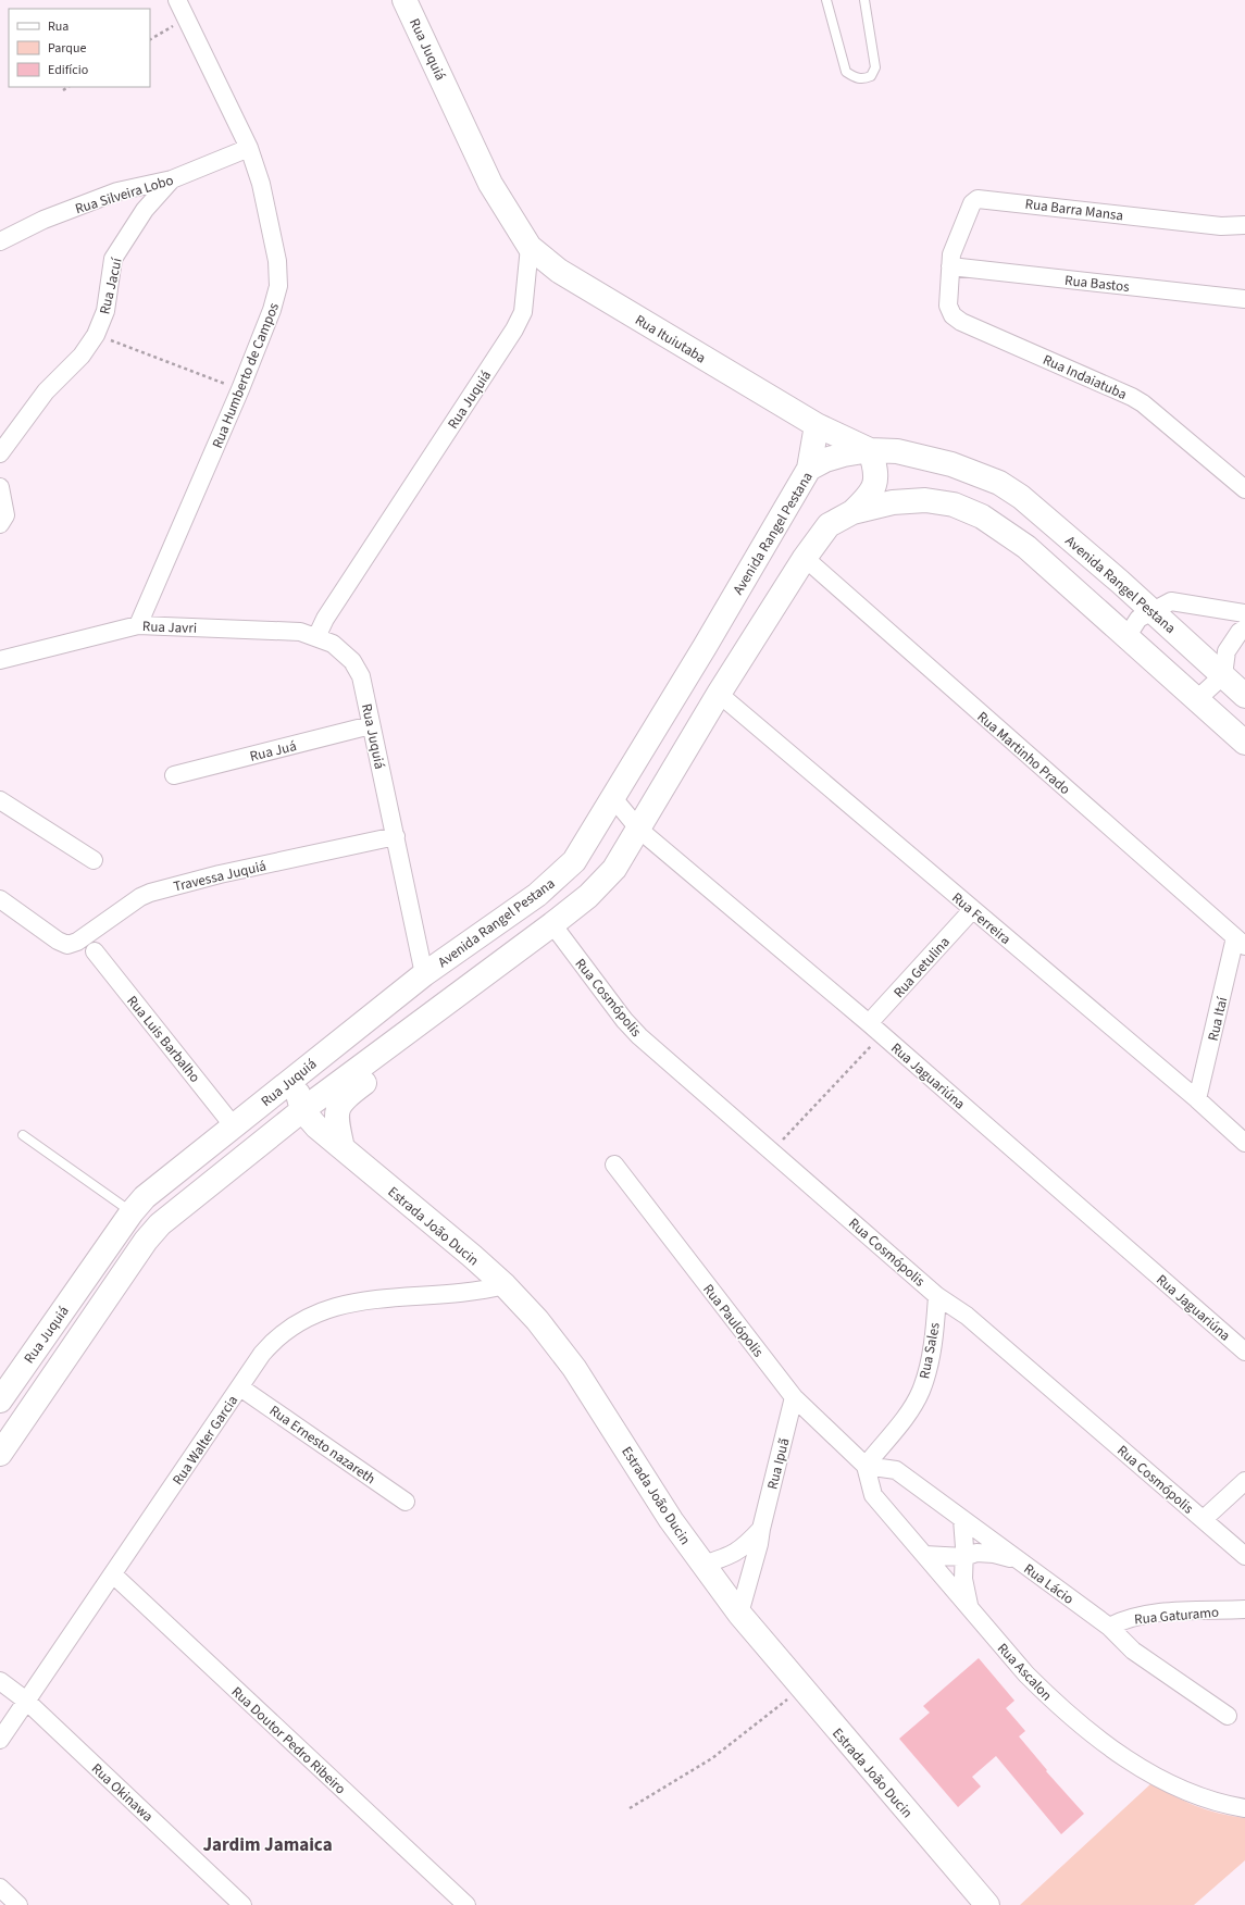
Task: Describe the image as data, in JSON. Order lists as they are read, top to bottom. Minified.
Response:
{"streets":{"main road":["Rua Juquiá","Rua Ituiutaba","Avenida Rangel Pestana","Estrada João Ducin"],"street":["Rua Silveira Lobo","Rua Barra Mansa","Rua Bastos","Rua Jacuí","Rua Humberto de Campos","Rua Indaiatuba","Rua Javri","Rua Juá","Rua Martinho Prado","Travessa Juquiá","Rua Ferreira","Rua Getulina","Rua Cosmópolis","Rua Itaí","Rua Luis Barbalho","Rua Jaguariúna","Rua Paulópolis","Rua Sales","Rua Walter Garcia","Rua Ernesto nazareth","Rua Ipuã","Rua Lácio","Rua Gaturamo","Rua Ascalon","Rua Doutor Pedro Ribeiro","Rua Okinawa"]},"crossings":[["Rua Juquiá","Rua Ituiutaba"],["Rua Juquiá","Avenida Rangel Pestana"],["Rua Juquiá","Rua Javri"],["Rua Juquiá","Rua Juá"],["Rua Juquiá","Travessa Juquiá"],["Rua Juquiá","Rua Luis Barbalho"],["Rua Juquiá","Estrada João Ducin"],["Rua Silveira Lobo","Rua Jacuí"],["Rua Silveira Lobo","Rua Humberto de Campos"],["Rua Barra Mansa","Rua Bastos"],["Rua Barra Mansa","Rua Indaiatuba"],["Rua Bastos","Rua Indaiatuba"],["Rua Ituiutaba","Avenida Rangel Pestana"],["Rua Humberto de Campos","Rua Javri"],["Avenida Rangel Pestana","Rua Jaguariúna"],["Rua Martinho Prado","Rua Itaí"],["Rua Ferreira","Rua Getulina"],["Rua Ferreira","Rua Itaí"],["Rua Getulina","Rua Jaguariúna"],["Rua Cosmópolis","Rua Sales"],["Estrada João Ducin","Rua Walter Garcia"],["Estrada João Ducin","Rua Ipuã"],["Rua Paulópolis","Rua Sales"],["Rua Paulópolis","Rua Ipuã"],["Rua Paulópolis","Rua Lácio"],["Rua Paulópolis","Rua Ascalon"],["Rua Sales","Rua Lácio"],["Rua Sales","Rua Ascalon"],["Rua Walter Garcia","Rua Ernesto nazareth"],["Rua Walter Garcia","Rua Doutor Pedro Ribeiro"],["Rua Walter Garcia","Rua Okinawa"],["Rua Lácio","Rua Gaturamo"],["Rua Lácio","Rua Ascalon"]],"districts":["Jardim Jamaica"],"legend":["Rua","Parque","Edifício"]}
